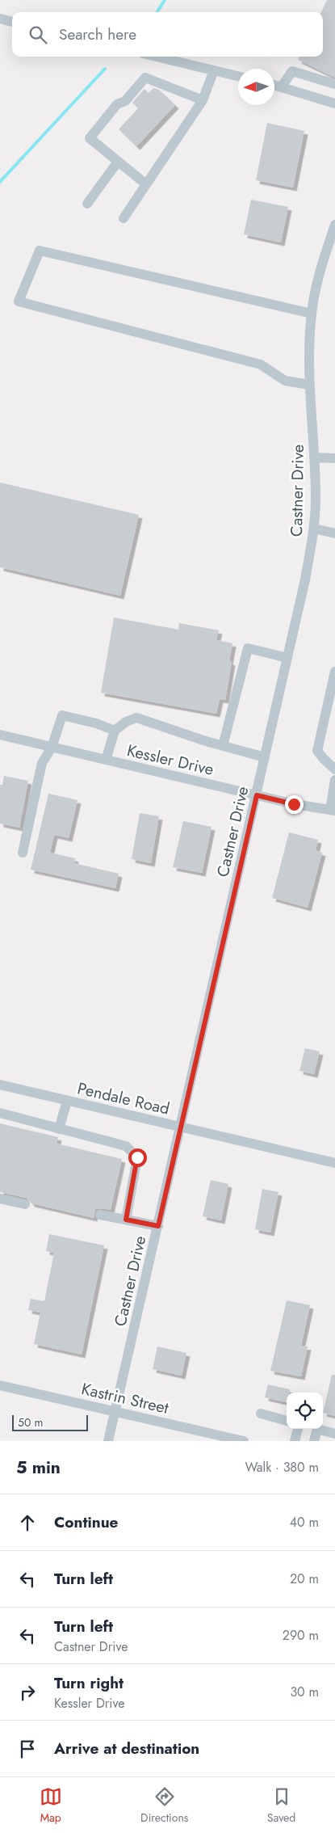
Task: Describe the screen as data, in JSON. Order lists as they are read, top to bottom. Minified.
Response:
{"streets":{"street":["Castner Drive","Kessler Drive","Pendale Road","Kastrin Street"]},"crossings":[["Castner Drive","Kessler Drive"],["Castner Drive","Pendale Road"],["Castner Drive","Kastrin Street"]],"scale_bar":"50 m","north":"left","page":{"search":"Search here","scale":"50 m","heading":["5 min","Walk · 380 m"],"list":[["Continue","40 m"],["Turn left","20 m"],["Turn left","Castner Drive","290 m"],["Turn right","Kessler Drive","30 m"],"Arrive at destination"],"nav":["Map","Directions","Saved"]}}
